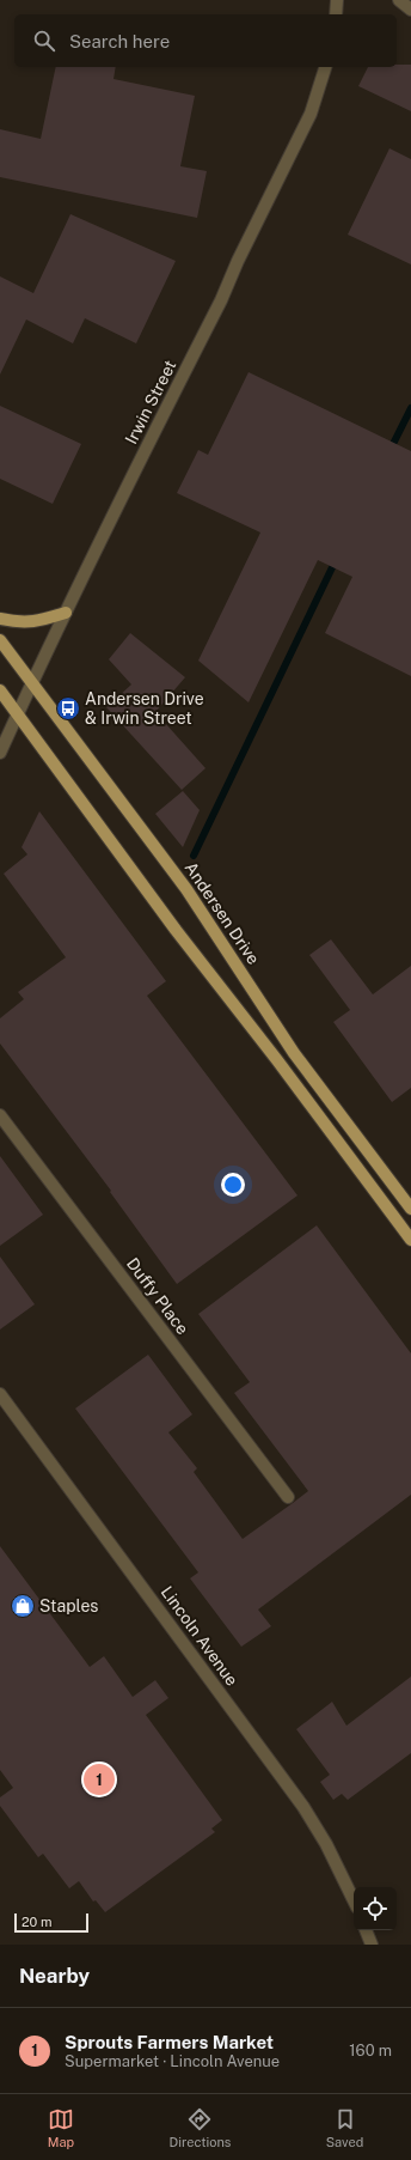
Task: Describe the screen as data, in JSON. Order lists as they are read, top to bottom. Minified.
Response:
{"streets":{"main road":["Andersen Drive"],"street":["Irwin Street","Duffy Place","Lincoln Avenue"]},"crossings":[["Irwin Street","Andersen Drive"]],"places":{"bus stop":["Andersen Drive & Irwin Street"],"shop":["Staples"]},"scale_bar":"20 m","page":{"search":"Search here","pins":"1","scale":"20 m","heading":"Nearby","list":[{"mark":"1","name":"Sprouts Farmers Market","note":"Supermarket · Lincoln Avenue","value":"160 m"}],"nav":["Map","Directions","Saved"]}}
